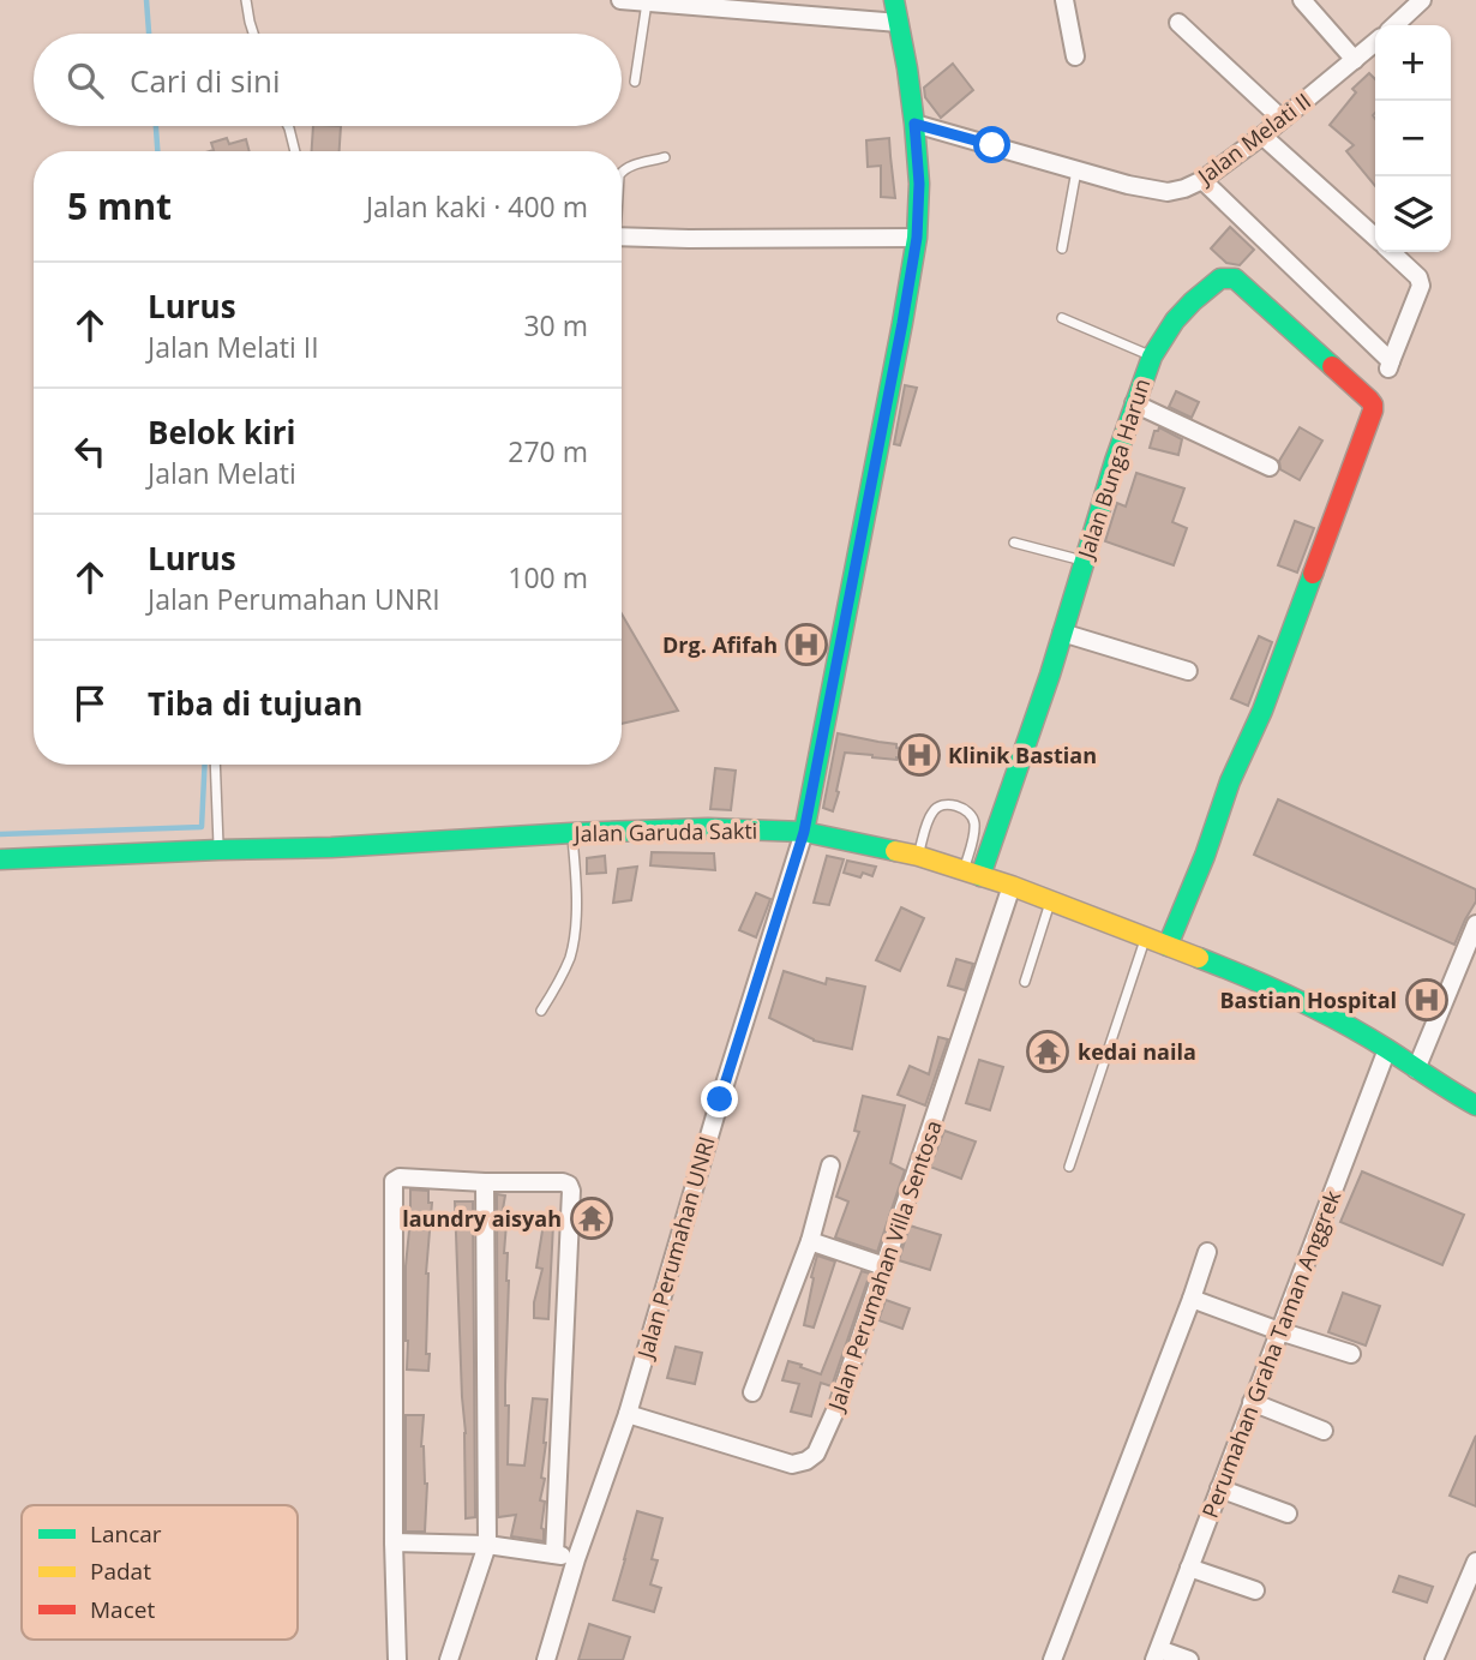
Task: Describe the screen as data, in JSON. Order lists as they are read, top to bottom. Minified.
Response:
{"streets":{"main road":["Jalan Bunga Harun","Jalan Garuda Sakti"],"street":["Jalan Melati II","Jalan Perumahan UNRI","Jalan Perumahan Villa Sentosa","Perumahan Graha Taman Anggrek"]},"crossings":[["Jalan Bunga Harun","Jalan Garuda Sakti"],["Jalan Garuda Sakti","Jalan Perumahan UNRI"],["Jalan Garuda Sakti","Jalan Perumahan Villa Sentosa"],["Jalan Garuda Sakti","Perumahan Graha Taman Anggrek"],["Jalan Perumahan UNRI","Jalan Perumahan Villa Sentosa"]],"places":{"hospital":["Drg. Afifah","Klinik Bastian","Bastian Hospital"],"temple":["kedai naila","laundry aisyah"]},"legend":["Lancar","Padat","Macet"],"page":{"map_buttons":["+","−"],"search":"Cari di sini","heading":["5 mnt","Jalan kaki · 400 m"],"list":[["Lurus","Jalan Melati II","30 m"],["Belok kiri","Jalan Melati","270 m"],["Lurus","Jalan Perumahan UNRI","100 m"],"Tiba di tujuan"]}}
